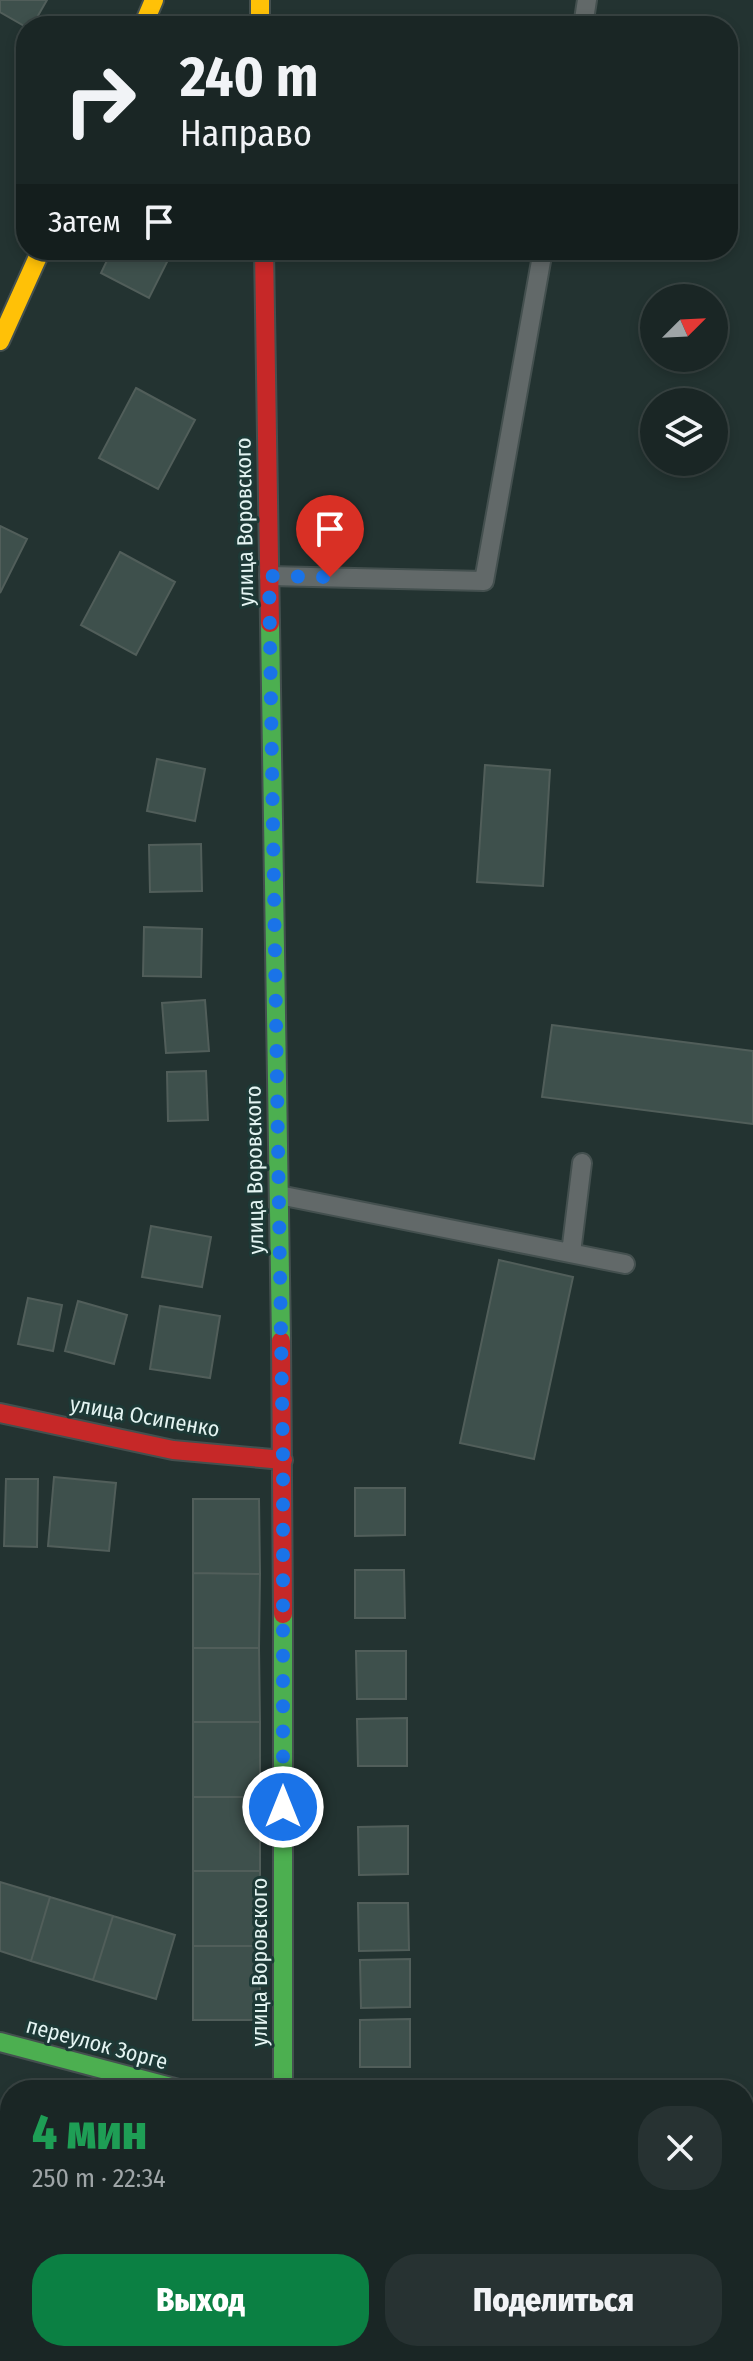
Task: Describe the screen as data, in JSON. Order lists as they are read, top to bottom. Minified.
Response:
{"streets":{"street":["улица Воровского","улица Осипенко","переулок Зорге"]},"crossings":[["улица Воровского","улица Осипенко"]],"north":"top right","page":{"turn":["240 m","Направо"],"then":"Затем","heading":["4 мин","250 m · 22:34"],"buttons":["Выход","Поделиться"]}}
